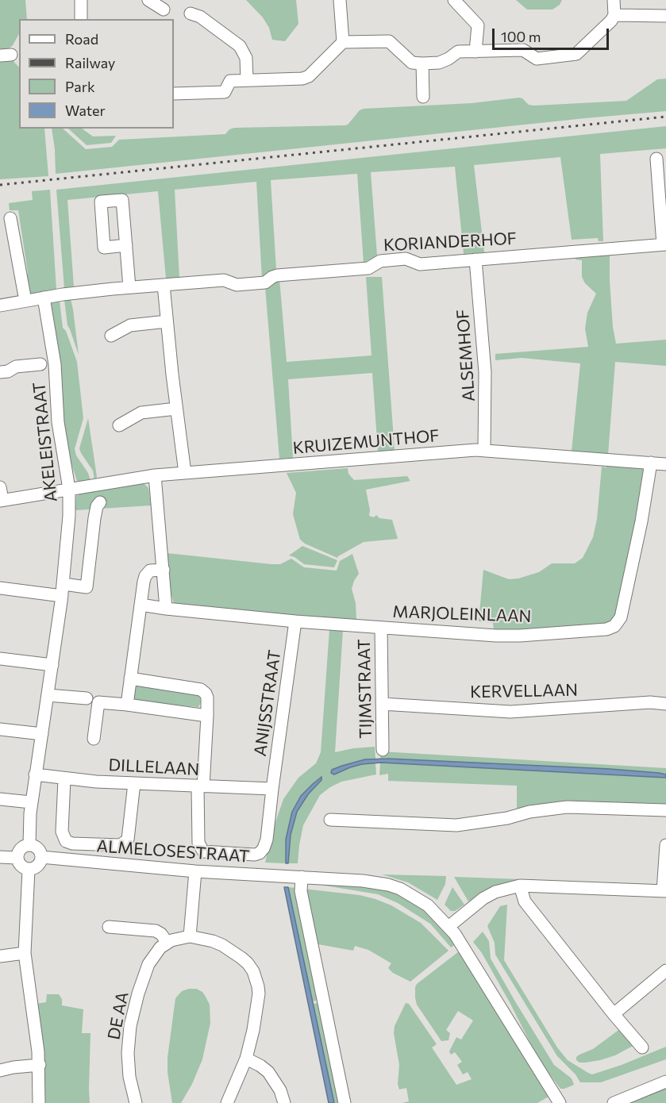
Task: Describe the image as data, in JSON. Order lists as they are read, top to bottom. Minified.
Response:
{"streets":{"street":["KORIANDERHOF","ALSEMHOF","AKELEISTRAAT","KRUIZEMUNTHOF","MARJOLEINLAAN","TIJMSTRAAT","KERVELLAAN","ANIJSSTRAAT","DILLELAAN","ALMELOSESTRAAT","DE AA"]},"crossings":[["KORIANDERHOF","ALSEMHOF"],["KORIANDERHOF","AKELEISTRAAT"],["ALSEMHOF","KRUIZEMUNTHOF"],["AKELEISTRAAT","KRUIZEMUNTHOF"],["AKELEISTRAAT","DILLELAAN"],["AKELEISTRAAT","ALMELOSESTRAAT"],["KRUIZEMUNTHOF","MARJOLEINLAAN"],["MARJOLEINLAAN","TIJMSTRAAT"],["MARJOLEINLAAN","ANIJSSTRAAT"],["TIJMSTRAAT","KERVELLAAN"],["ANIJSSTRAAT","DILLELAAN"]],"legend":["Road","Railway","Park","Water"],"scale_bar":"100 m"}
